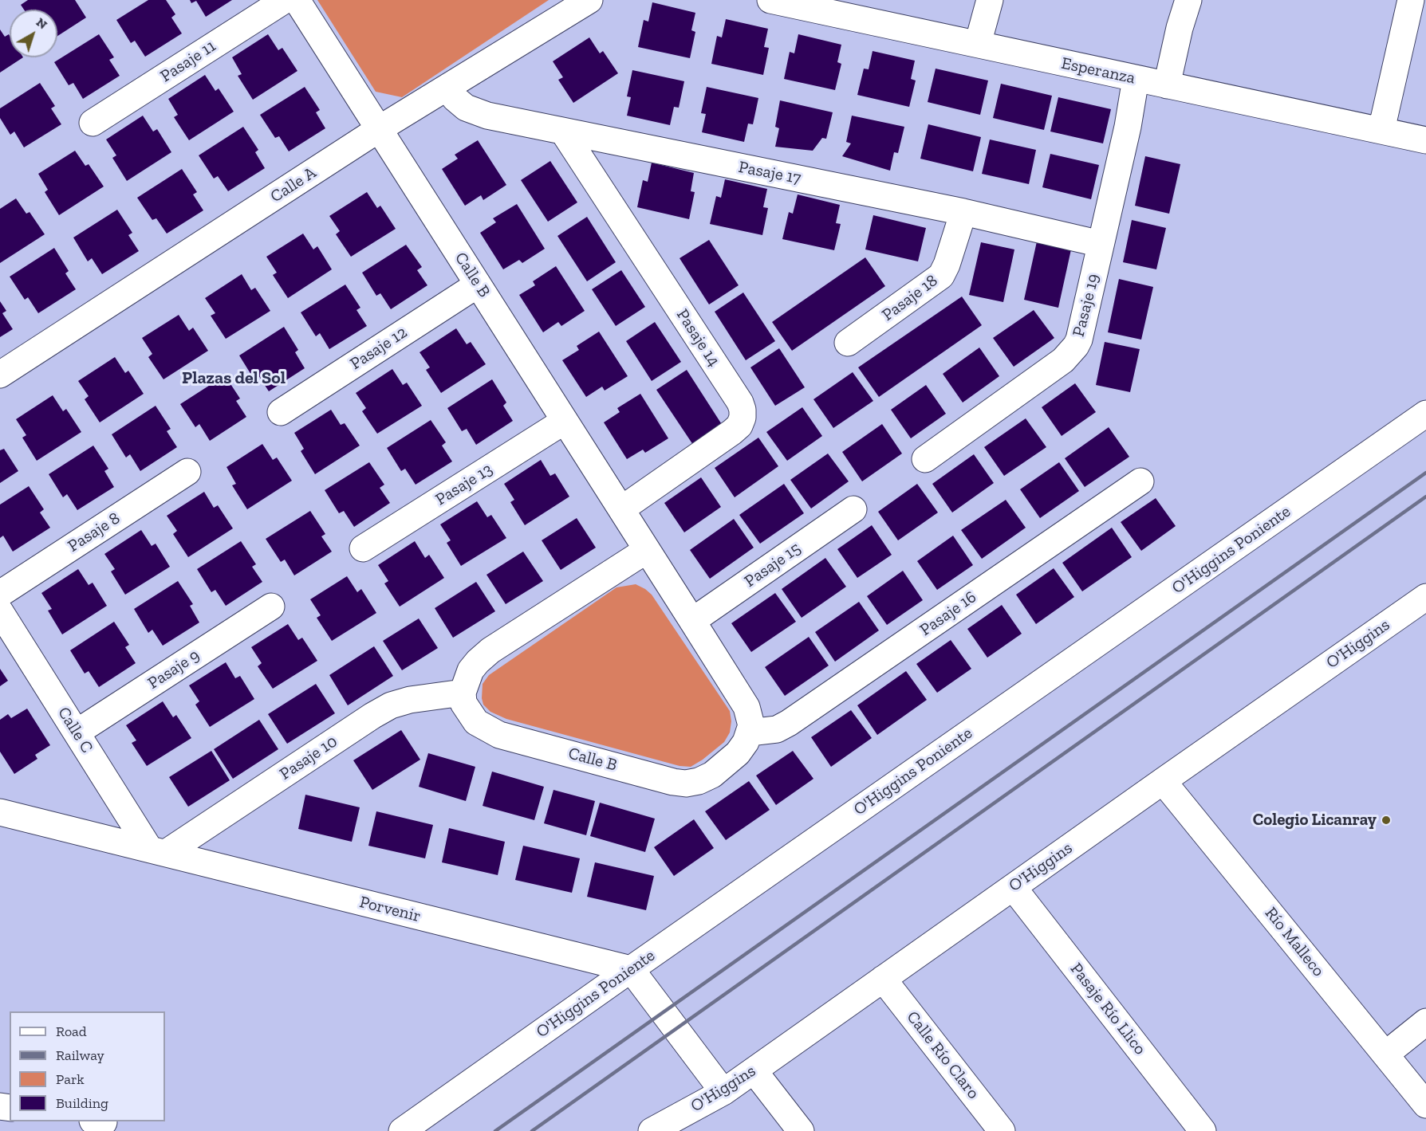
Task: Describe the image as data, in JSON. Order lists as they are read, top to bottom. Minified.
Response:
{"streets":{"street":["Pasaje 11","Esperanza","Pasaje 17","Calle A","Calle B","Pasaje 18","Pasaje 19","Pasaje 14","Pasaje 12","Pasaje 13","Pasaje 8","O'Higgins Poniente","Pasaje 15","Pasaje 16","O'Higgins","Pasaje 9","Calle C","Pasaje 10","Porvenir","Río Malleco","Pasaje Río Llico","Calle Río Claro"]},"crossings":[["Esperanza","Pasaje 19"],["Pasaje 17","Calle A"],["Pasaje 17","Pasaje 18"],["Pasaje 17","Pasaje 19"],["Pasaje 17","Pasaje 14"],["Calle A","Calle B"],["Calle B","Pasaje 14"],["Calle B","Pasaje 12"],["Calle B","Pasaje 13"],["Calle B","Pasaje 15"],["Calle B","Pasaje 16"],["Calle B","Pasaje 10"],["O'Higgins Poniente","Porvenir"],["O'Higgins","Río Malleco"],["O'Higgins","Pasaje Río Llico"],["O'Higgins","Calle Río Claro"],["Pasaje 9","Calle C"],["Calle C","Pasaje 10"],["Calle C","Porvenir"],["Pasaje 10","Porvenir"]],"districts":["Plazas del Sol"],"places":["Colegio Licanray"],"legend":["Road","Railway","Park","Building"],"north":"top right"}
